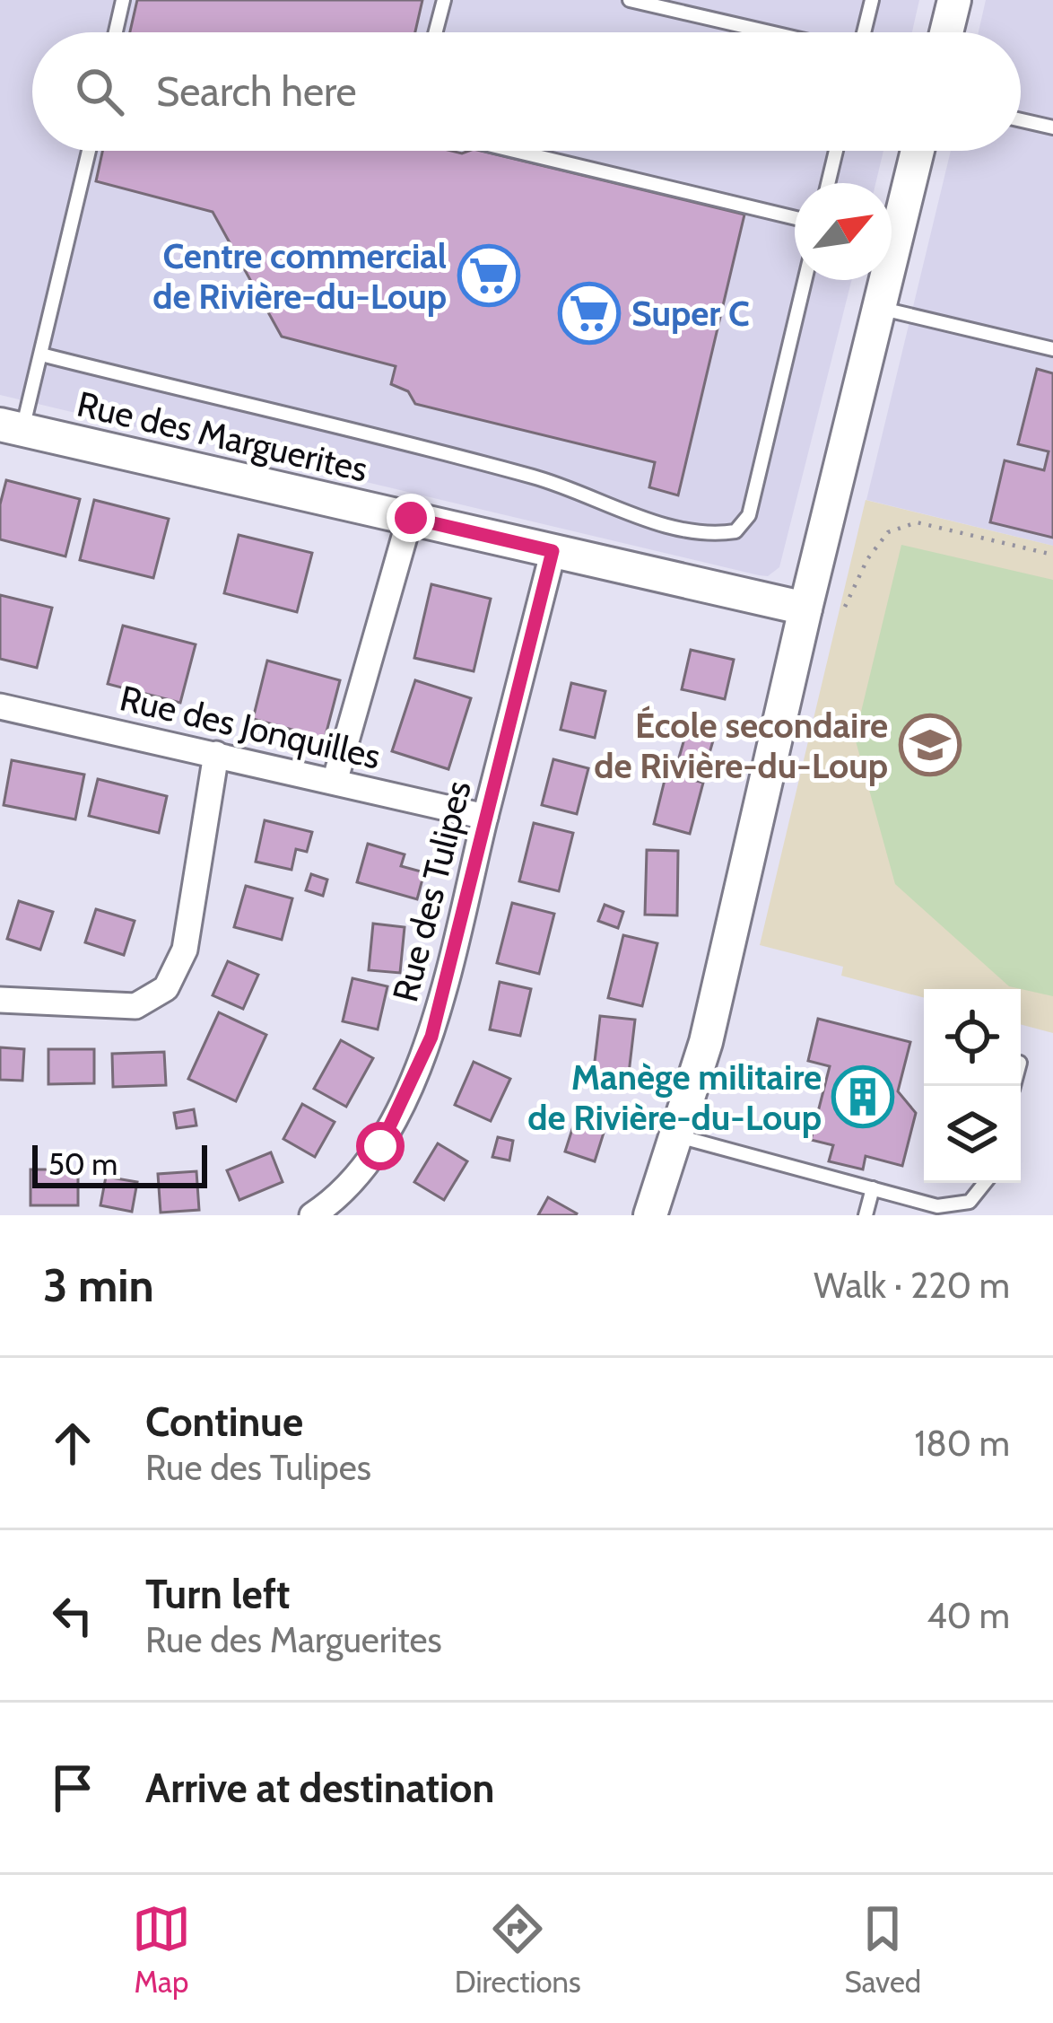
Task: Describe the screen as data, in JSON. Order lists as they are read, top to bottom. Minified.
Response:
{"streets":{"street":["Rue des Marguerites","Rue des Jonquilles","Rue des Tulipes"]},"crossings":[["Rue des Marguerites","Rue des Tulipes"],["Rue des Jonquilles","Rue des Tulipes"]],"places":{"supermarket":["Centre commercial de Rivière-du-Loup","Super C"],"school or university":["École secondaire de Rivière-du-Loup"],"building":["Manège militaire de Rivière-du-Loup"]},"scale_bar":"50 m","north":"top right","page":{"search":"Search here","scale":"50 m","heading":["3 min","Walk · 220 m"],"list":[["Continue","Rue des Tulipes","180 m"],["Turn left","Rue des Marguerites","40 m"],"Arrive at destination"],"nav":["Map","Directions","Saved"]}}
